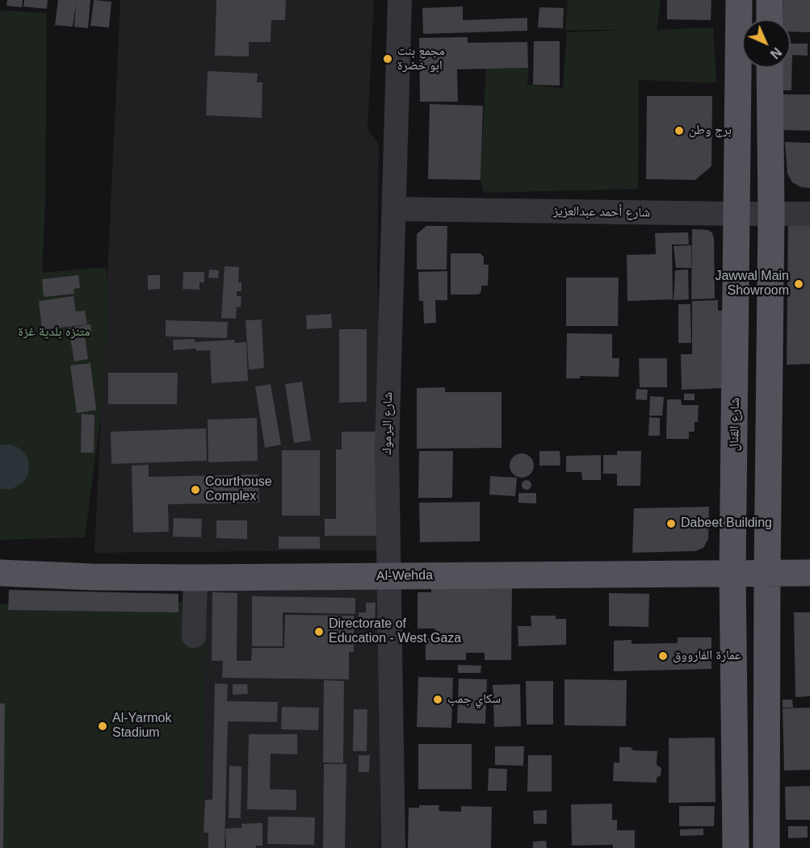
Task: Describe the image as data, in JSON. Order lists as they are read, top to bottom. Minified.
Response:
{"streets":{"main road":["شارع القنال","Al-Wehda"],"street":["شارع أحمد عبدالعزيز","شارع اليرموك"]},"crossings":[["شارع أحمد عبدالعزيز","شارع اليرموك"],["شارع أحمد عبدالعزيز","شارع القنال"],["شارع اليرموك","Al-Wehda"],["شارع القنال","Al-Wehda"]],"parks":["متنزه بلدية غزة"],"places":["مجمع بنت ابو خضرة","برج وطن","Jawwal Main Showroom","Courthouse Complex","Dabeet Building","Directorate of Education - West Gaza","عمارة الفارووق","سكاي جمب","Al-Yarmok Stadium"],"north":"bottom right"}
